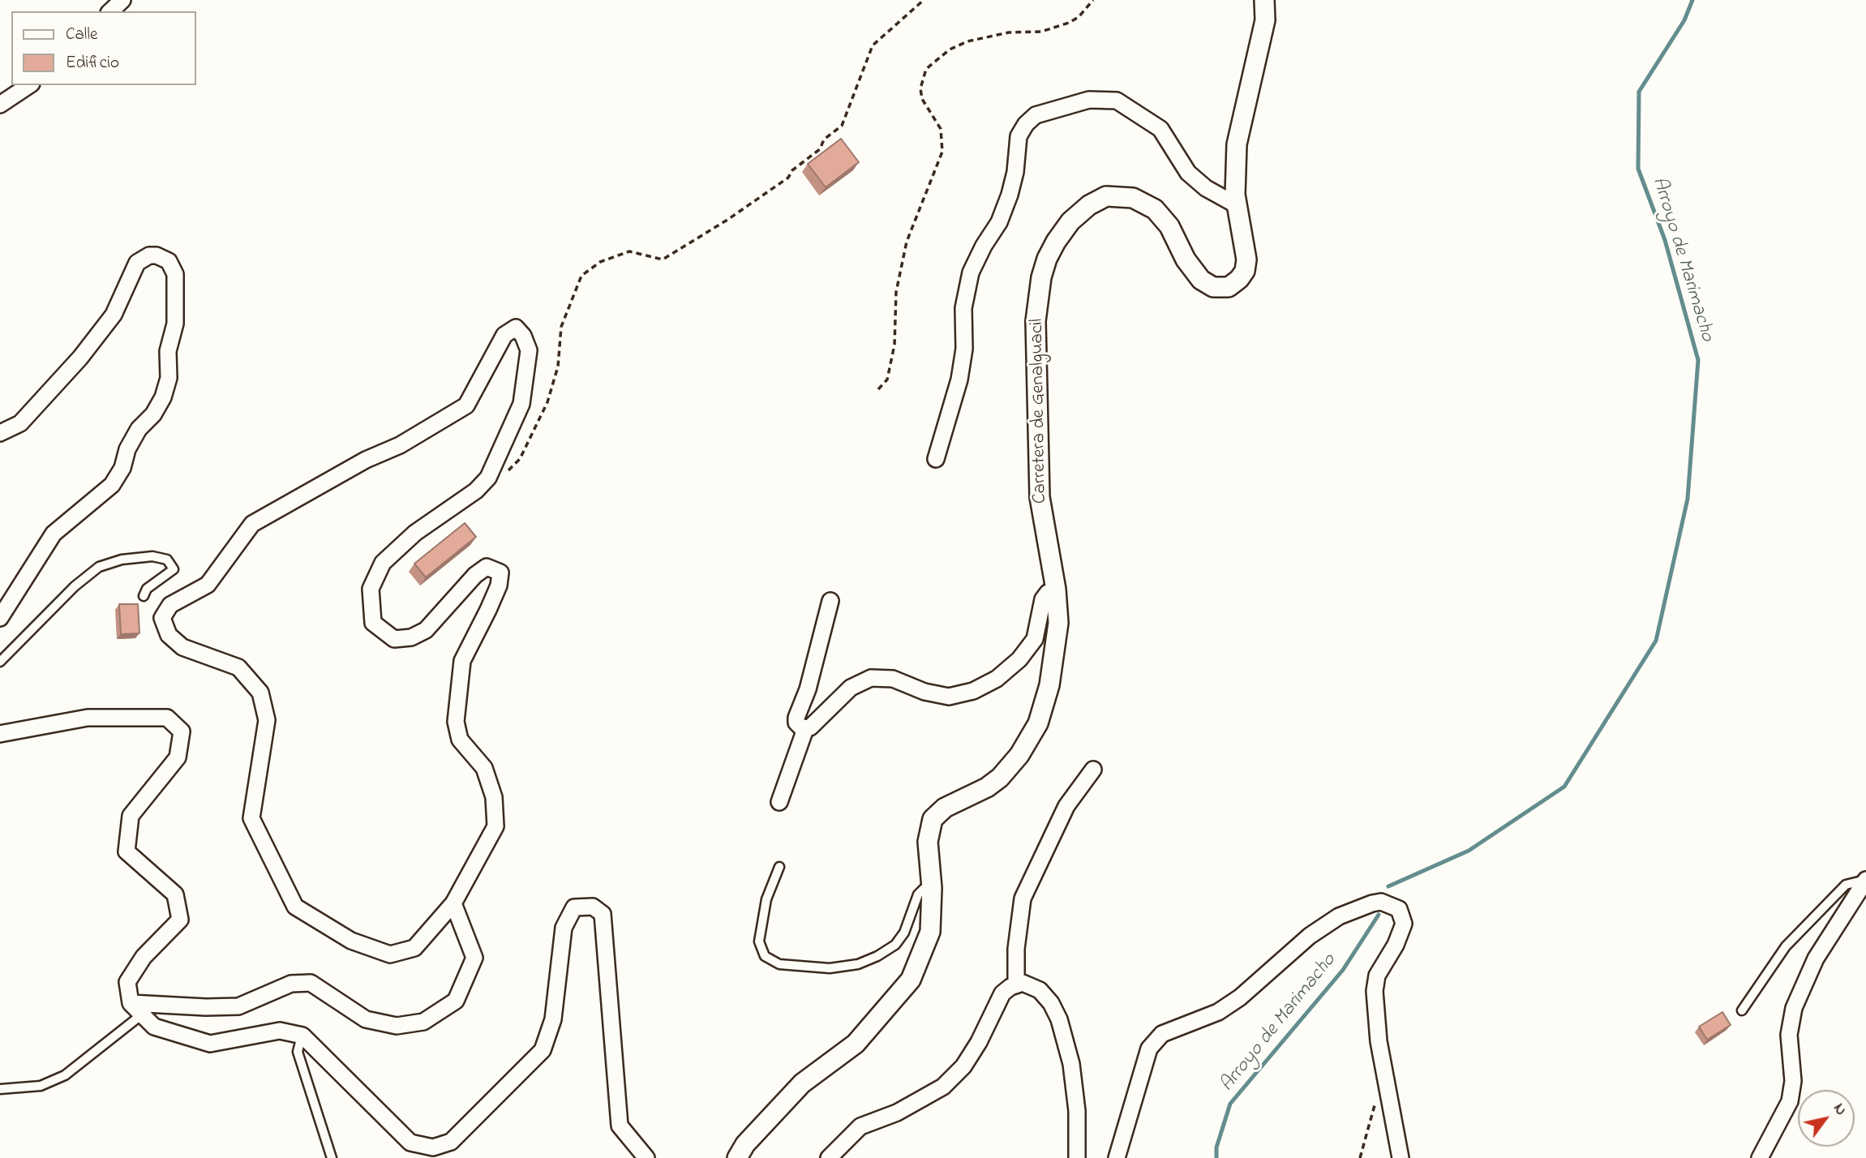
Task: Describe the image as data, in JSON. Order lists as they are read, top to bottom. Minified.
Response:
{"streets":{"street":["Carretera de Genalguacil"]},"water":["Arroyo de Marimacho"],"legend":["Calle","Edificio"],"north":"top right"}
